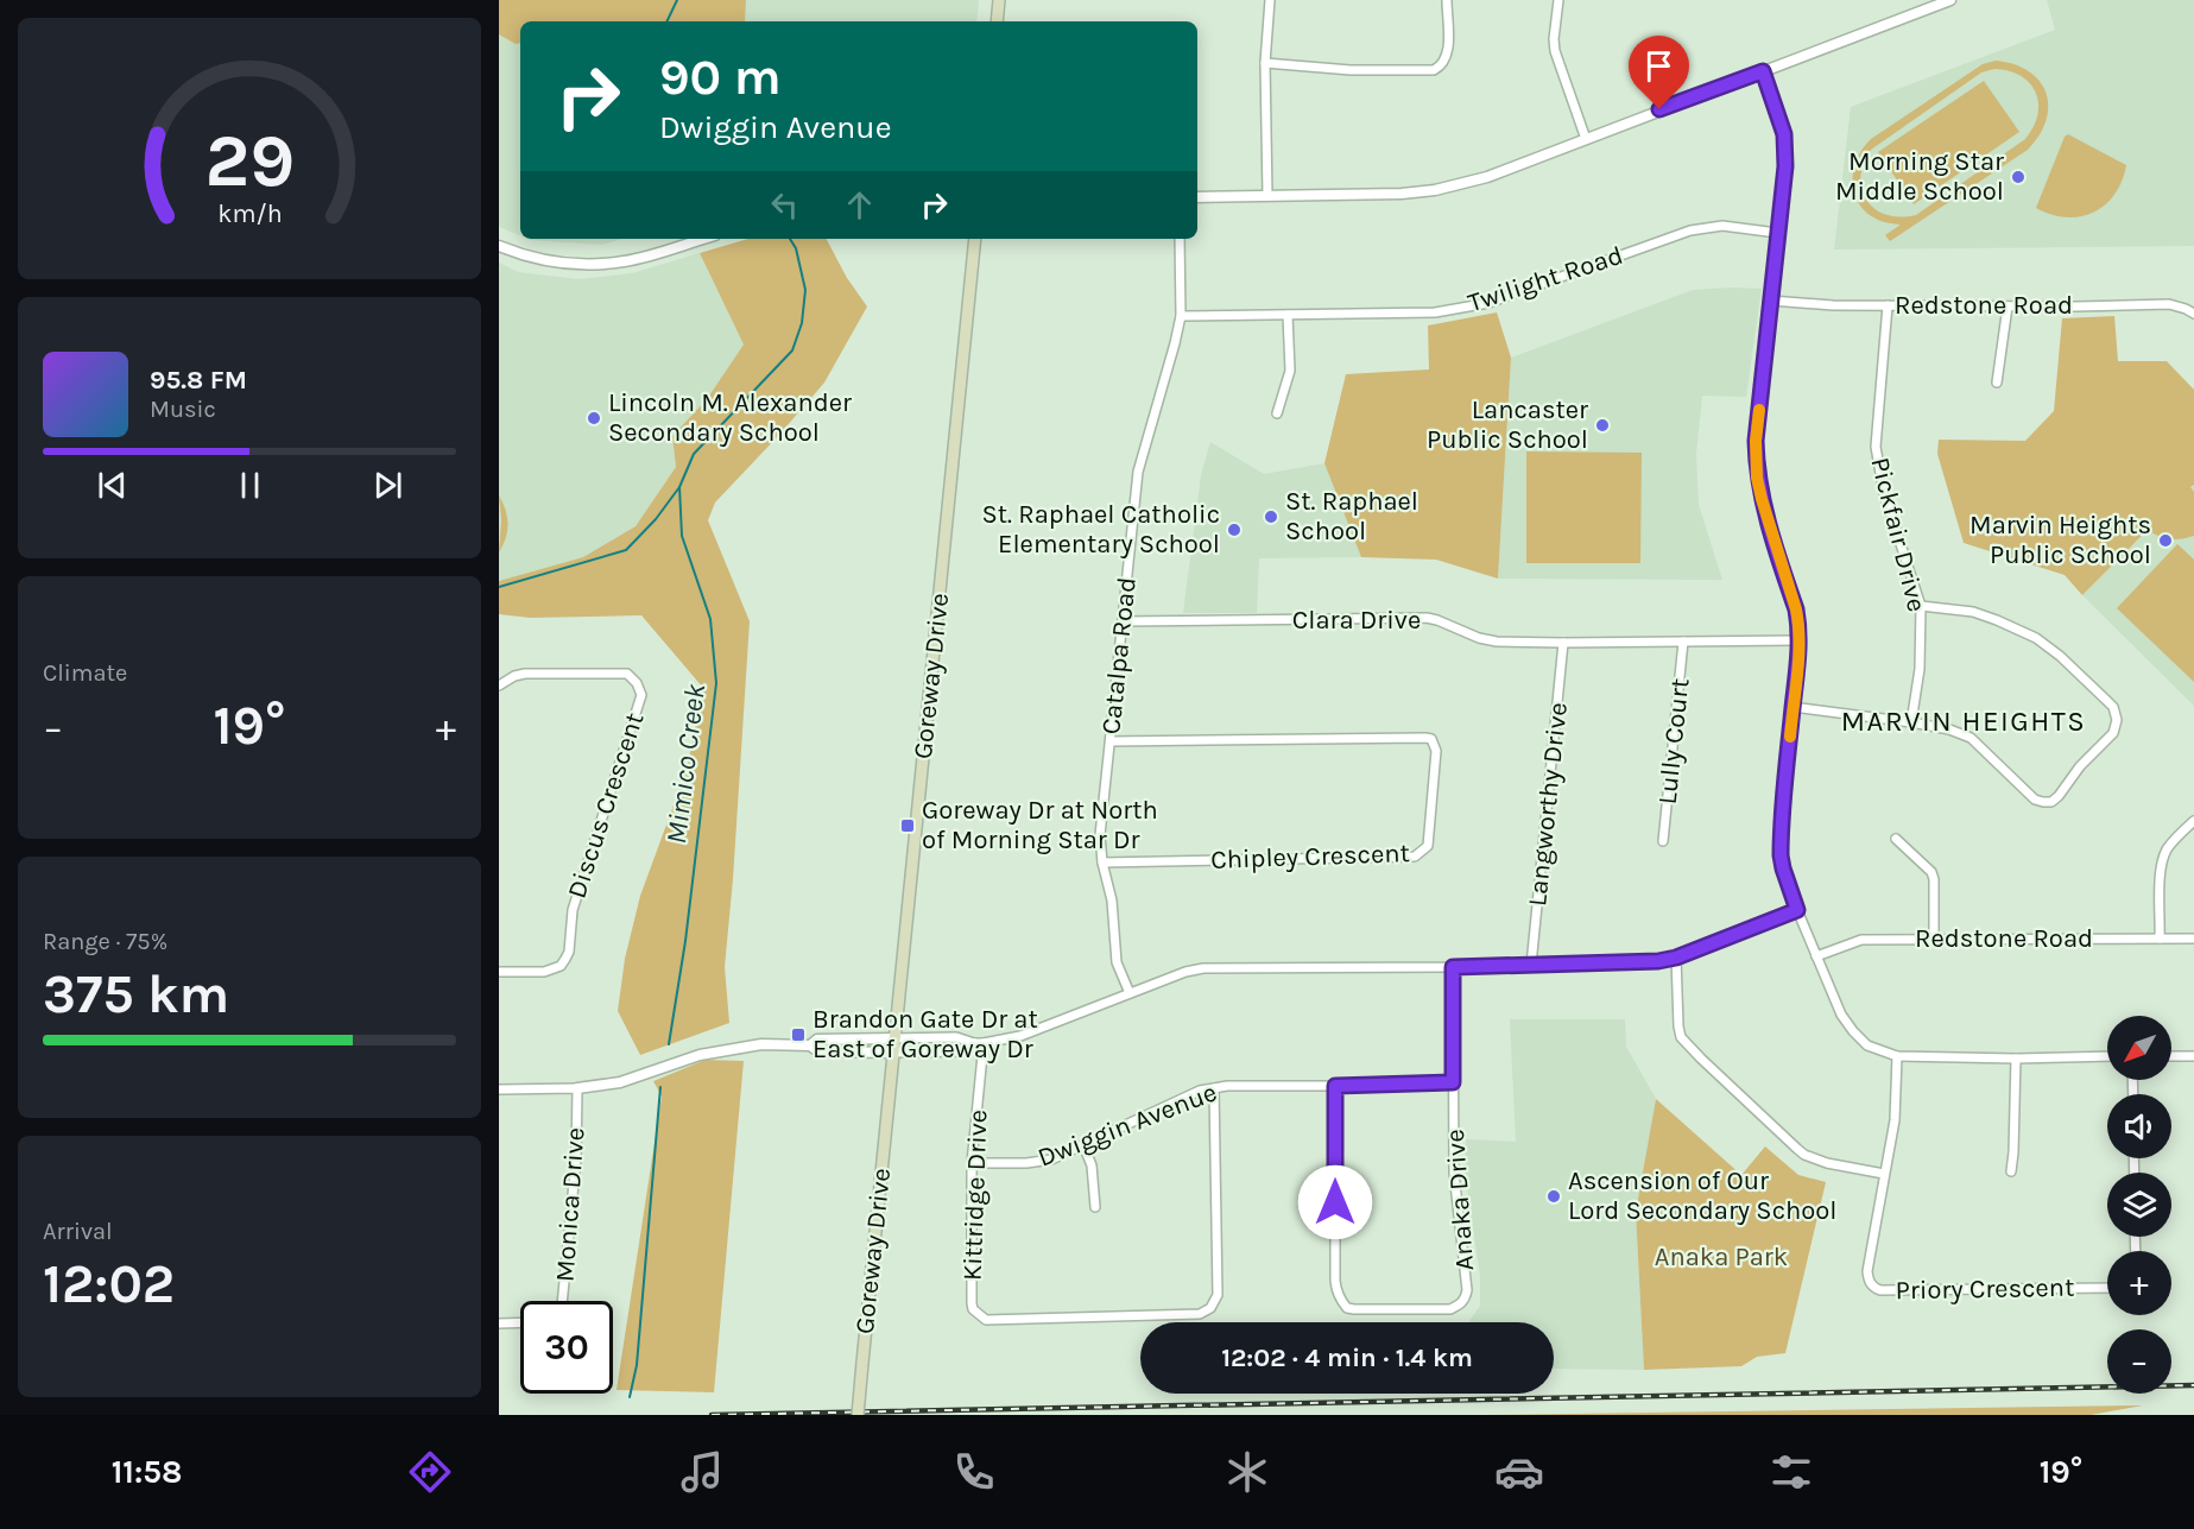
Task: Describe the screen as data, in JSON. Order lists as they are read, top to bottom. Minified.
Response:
{"streets":{"main road":["Goreway Drive"],"street":["Twilight Road","Redstone Road","Pickfair Drive","Clara Drive","Catalpa Road","Lully Court","Langworthy Drive","Discus Crescent","Chipley Crescent","Dwiggin Avenue","Kittridge Drive","Anaka Drive","Monica Drive","Priory Crescent"]},"crossings":[["Twilight Road","Catalpa Road"],["Redstone Road","Pickfair Drive"],["Clara Drive","Catalpa Road"],["Clara Drive","Lully Court"],["Clara Drive","Langworthy Drive"],["Catalpa Road","Chipley Crescent"],["Dwiggin Avenue","Kittridge Drive"],["Dwiggin Avenue","Anaka Drive"]],"districts":["MARVIN HEIGHTS"],"water":["Mimico Creek"],"parks":["Anaka Park"],"places":{"other":["Morning Star Middle School","Lincoln M. Alexander Secondary School","Lancaster Public School","St. Raphael School","St. Raphael Catholic Elementary School","Marvin Heights Public School","Ascension of Our Lord Secondary School"],"transit":["Goreway Dr at North of Morning Star Dr","Brandon Gate Dr at East of Goreway Dr"]},"north":"bottom left","page":{"turn":["90 m","Dwiggin Avenue"],"song":["95.8 FM","Music"],"tile":["Climate",["Range · 75%","375 km"],["Arrival","12:02"]],"heat":["−","19°","+"],"map_buttons":["+","−"],"limit":"30","trip":"12:02 · 4 min · 1.4 km","tabs":["11:58","19°"],"gauge":["29","km/h"]}}
